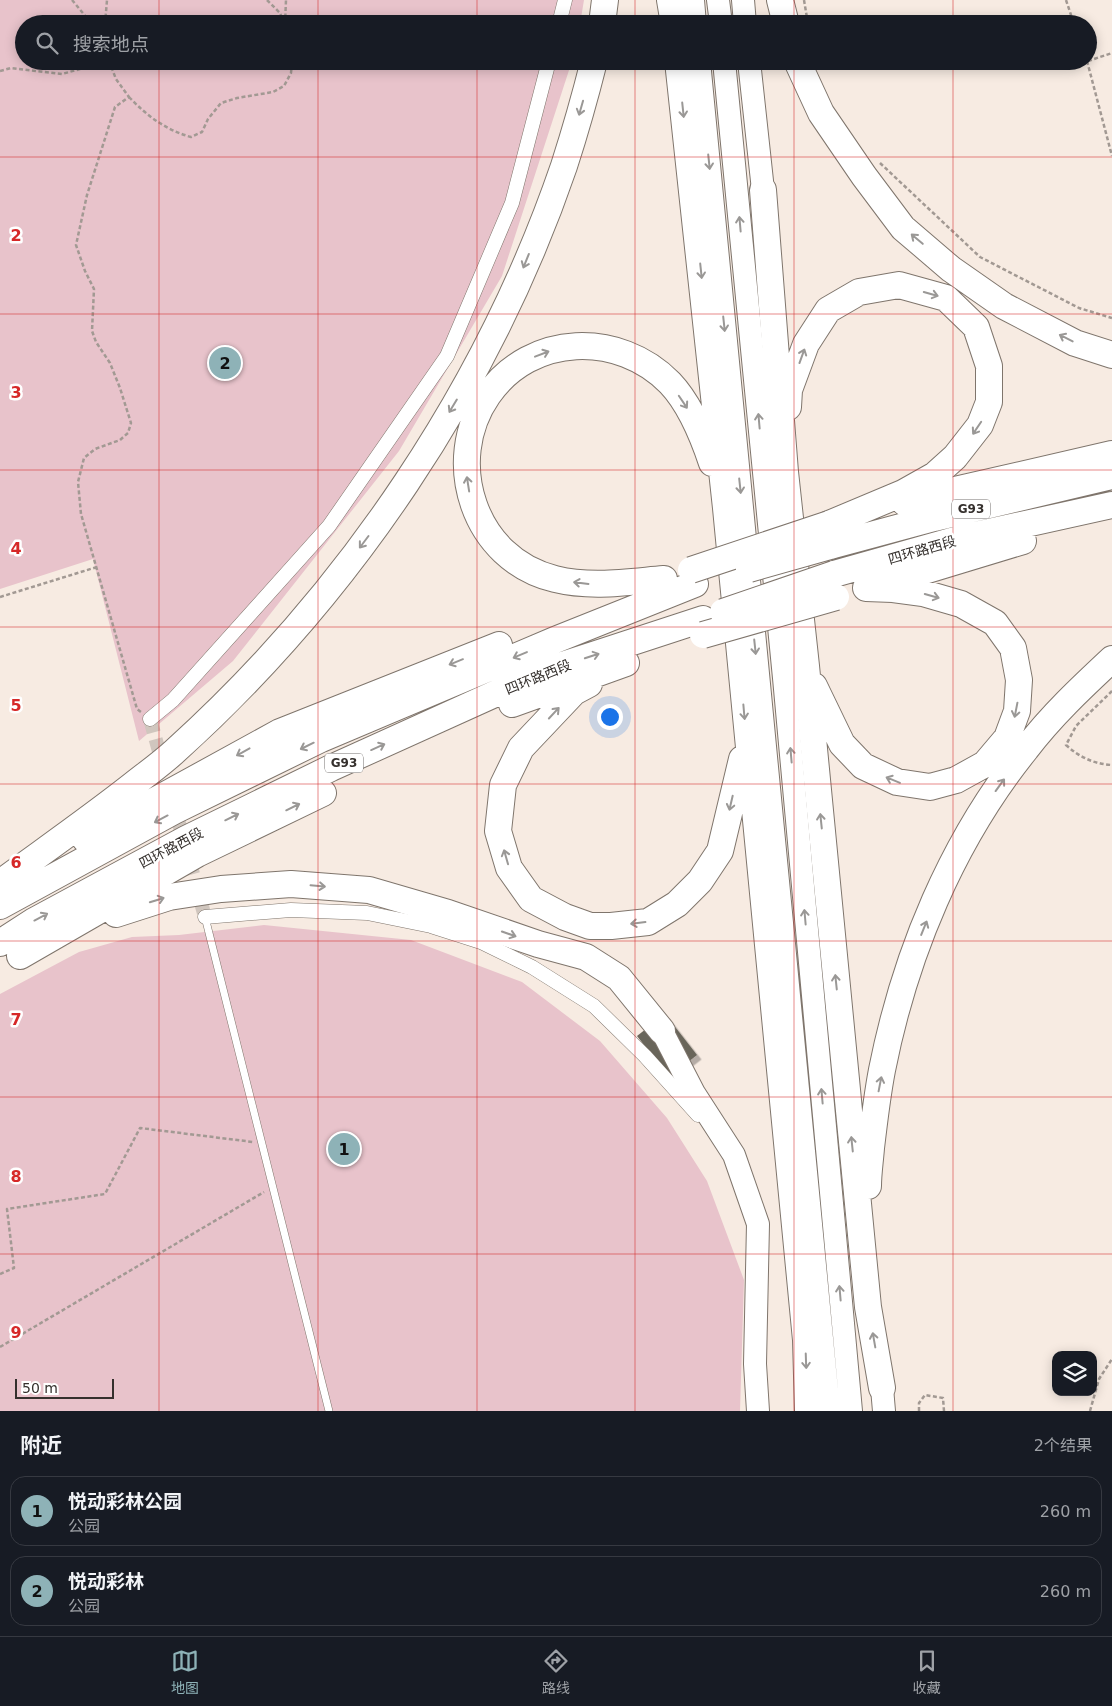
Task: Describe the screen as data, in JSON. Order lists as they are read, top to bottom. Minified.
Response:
{"streets":{"highway":["G93","四环路西段"]},"scale_bar":"50 m","page":{"search":"搜索地点","pins":["2","1"],"scale":"50 m","heading":["附近","2个结果"],"list":[{"mark":"1","name":"悦动彩林公园","note":"公园","value":"260 m"},{"mark":"2","name":"悦动彩林","note":"公园","value":"260 m"}],"nav":["地图","路线","收藏"]},"grid":{"rows":["2","3","4","5","6","7","8","9"]}}
